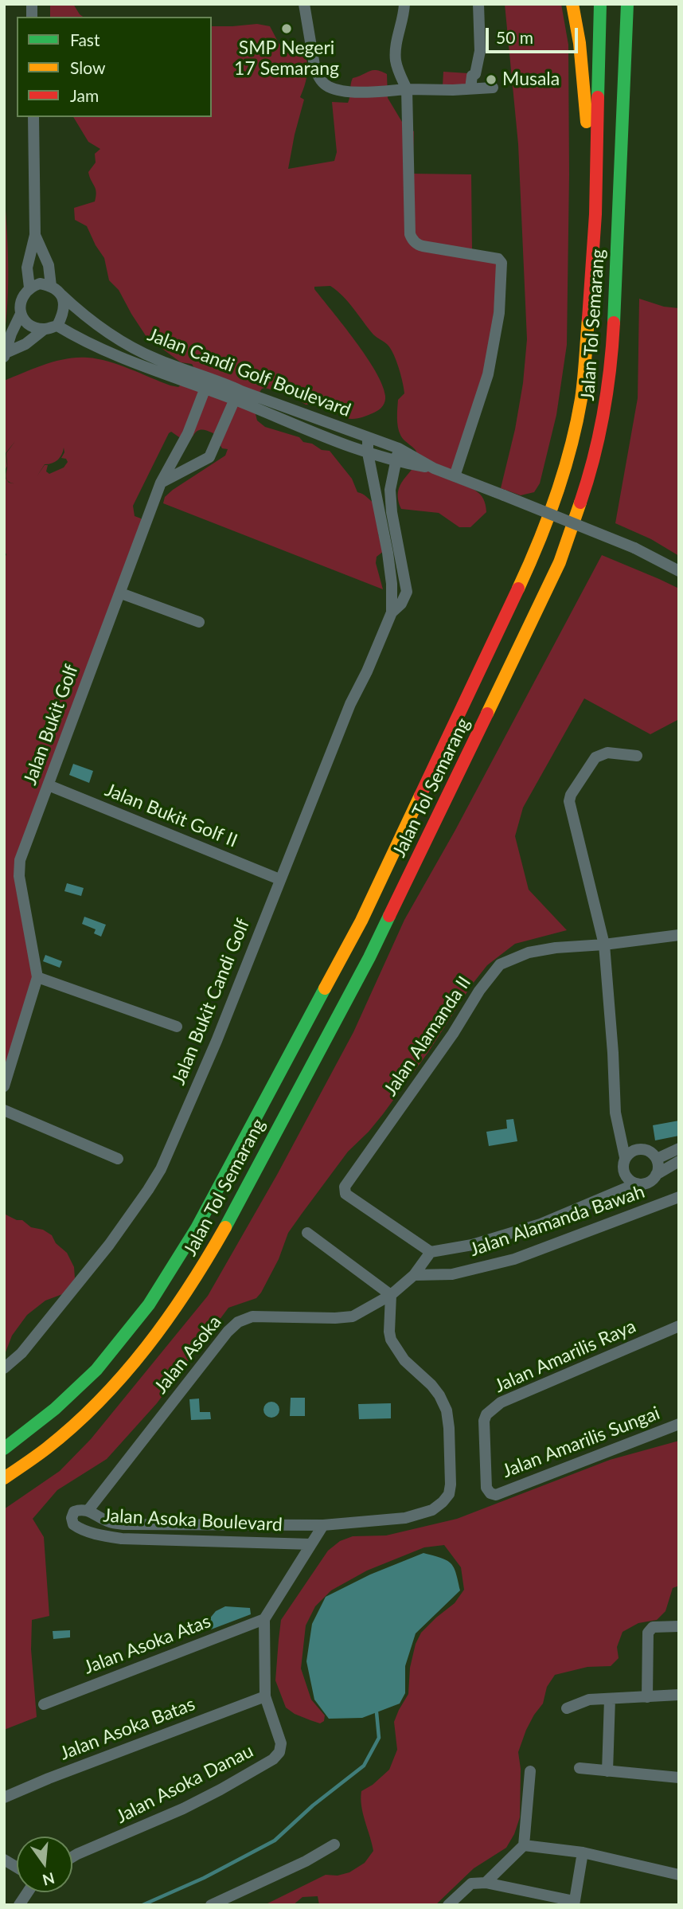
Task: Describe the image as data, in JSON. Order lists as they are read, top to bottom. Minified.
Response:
{"streets":{"highway":["Jalan Tol Semarang"],"street":["Jalan Candi Golf Boulevard","Jalan Bukit Golf","Jalan Bukit Golf II","Jalan Bukit Candi Golf","Jalan Alamanda II","Jalan Alamanda Bawah","Jalan Asoka","Jalan Amarilis Raya","Jalan Amarilis Sungai","Jalan Asoka Boulevard","Jalan Asoka Atas","Jalan Asoka Batas","Jalan Asoka Danau"]},"crossings":[["Jalan Candi Golf Boulevard","Jalan Bukit Golf"],["Jalan Candi Golf Boulevard","Jalan Bukit Candi Golf"],["Jalan Bukit Golf","Jalan Bukit Golf II"],["Jalan Bukit Golf II","Jalan Bukit Candi Golf"],["Jalan Asoka","Jalan Asoka Boulevard"],["Jalan Amarilis Raya","Jalan Amarilis Sungai"],["Jalan Asoka Atas","Jalan Asoka Danau"],["Jalan Asoka Batas","Jalan Asoka Danau"]],"places":["SMP Negeri 17 Semarang","Musala"],"legend":["Fast","Slow","Jam"],"scale_bar":"50 m","north":"bottom"}
